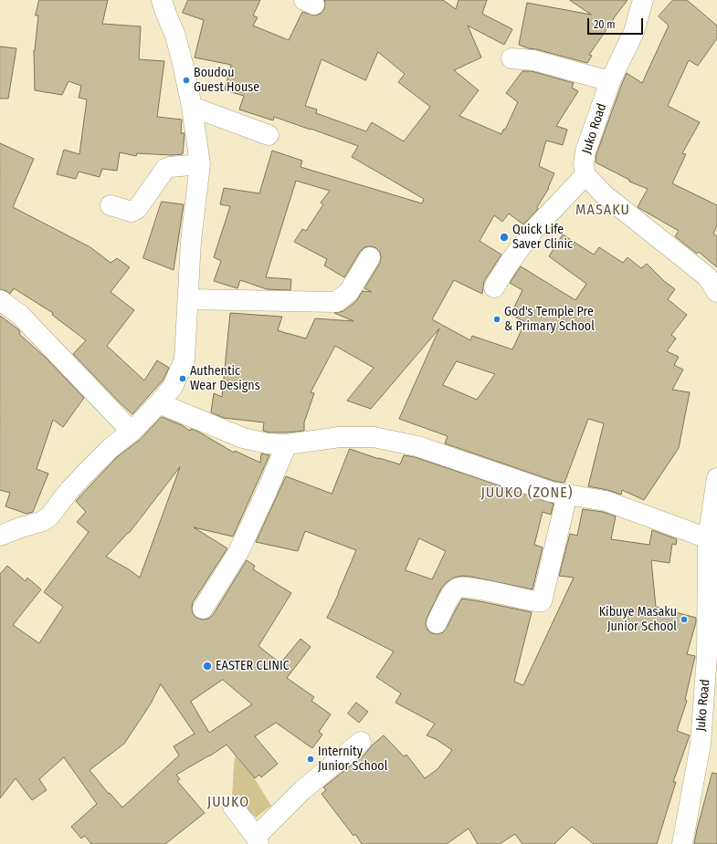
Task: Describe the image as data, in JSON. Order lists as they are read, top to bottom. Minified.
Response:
{"streets":{"street":["Juko Road"]},"districts":["MASAKU","JUUKO (ZONE)","JUUKO"],"places":["Boudou Guest House","Quick Life Saver Clinic","God's Temple Pre & Primary School","Authentic Wear Designs","Kibuye Masaku Junior School","EASTER CLINIC","Internity Junior School"],"scale_bar":"20 m"}
